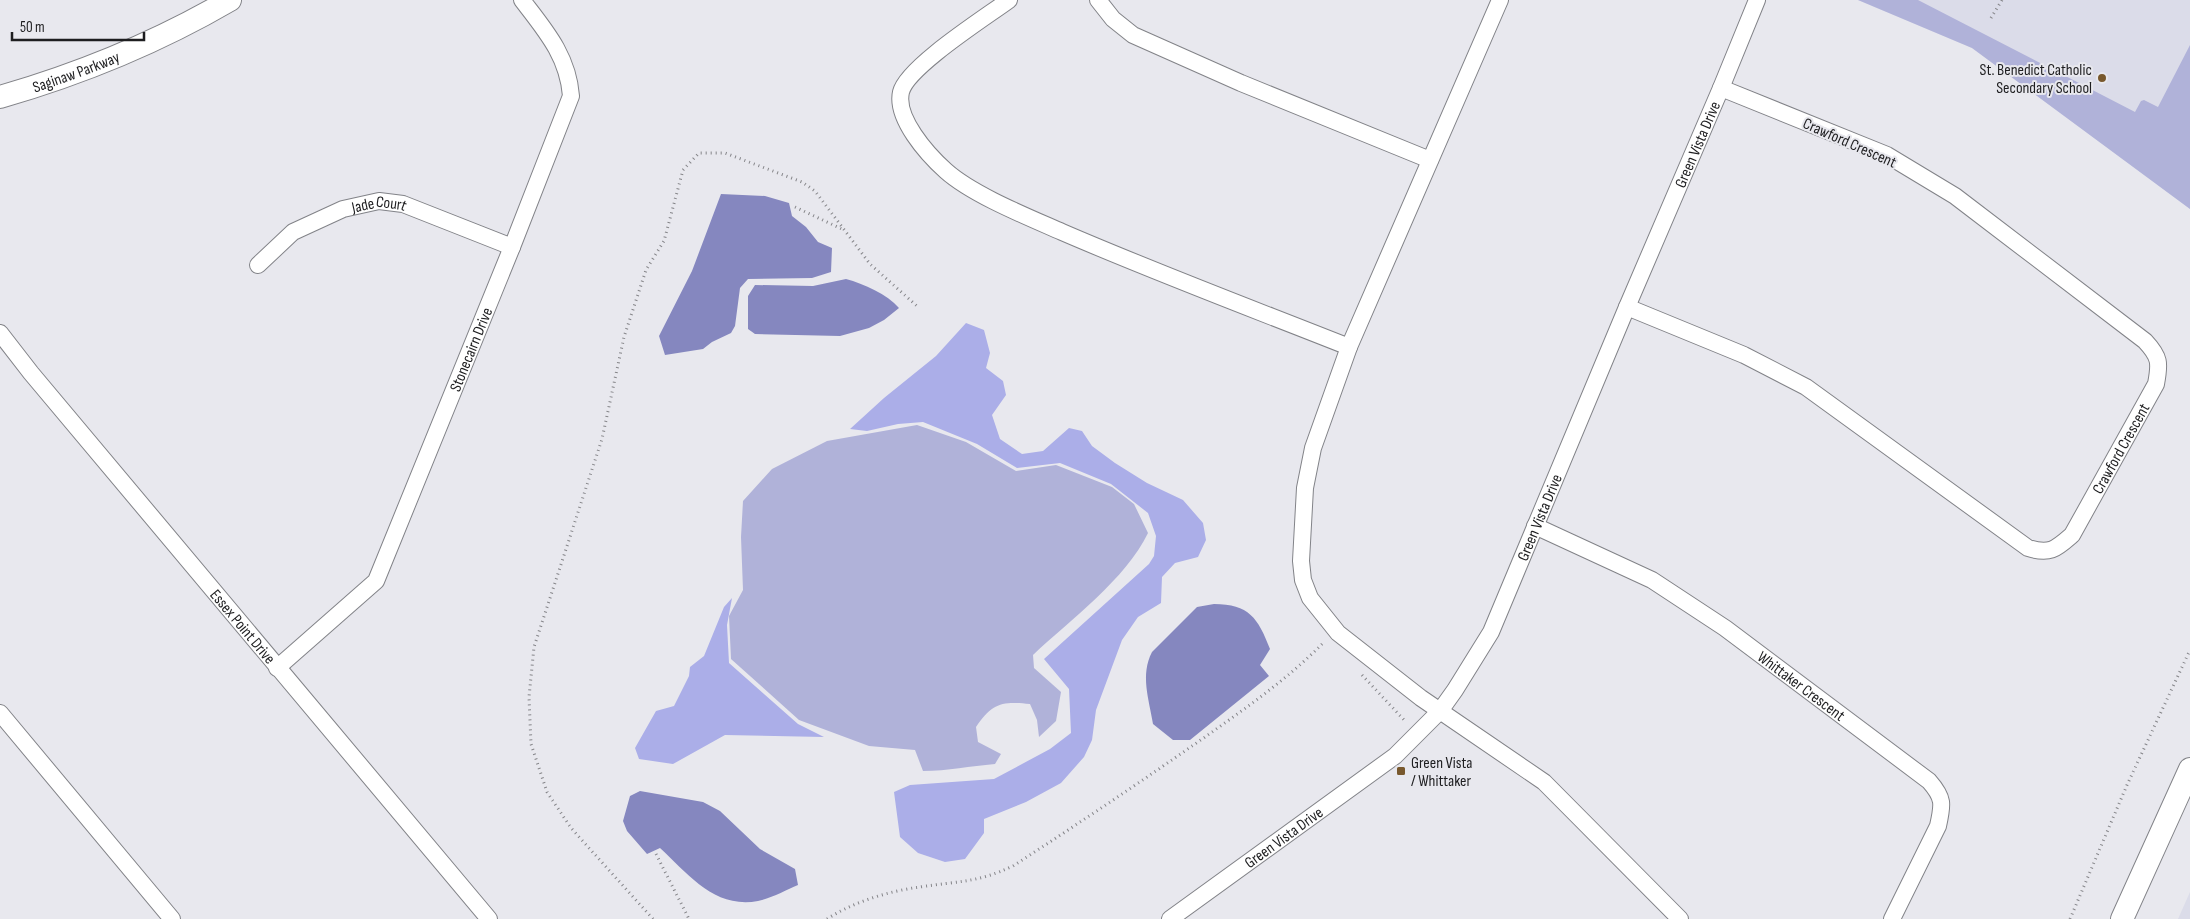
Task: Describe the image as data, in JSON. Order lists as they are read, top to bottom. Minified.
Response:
{"streets":{"street":["Saginaw Parkway","Crawford Crescent","Green Vista Drive","Jade Court","Stonecairn Drive","Essex Point Drive","Whittaker Crescent"]},"crossings":[["Crawford Crescent","Green Vista Drive"],["Green Vista Drive","Whittaker Crescent"],["Jade Court","Stonecairn Drive"],["Stonecairn Drive","Essex Point Drive"]],"places":{"other":["St. Benedict Catholic Secondary School"],"transit":["Green Vista / Whittaker"]},"scale_bar":"50 m"}
